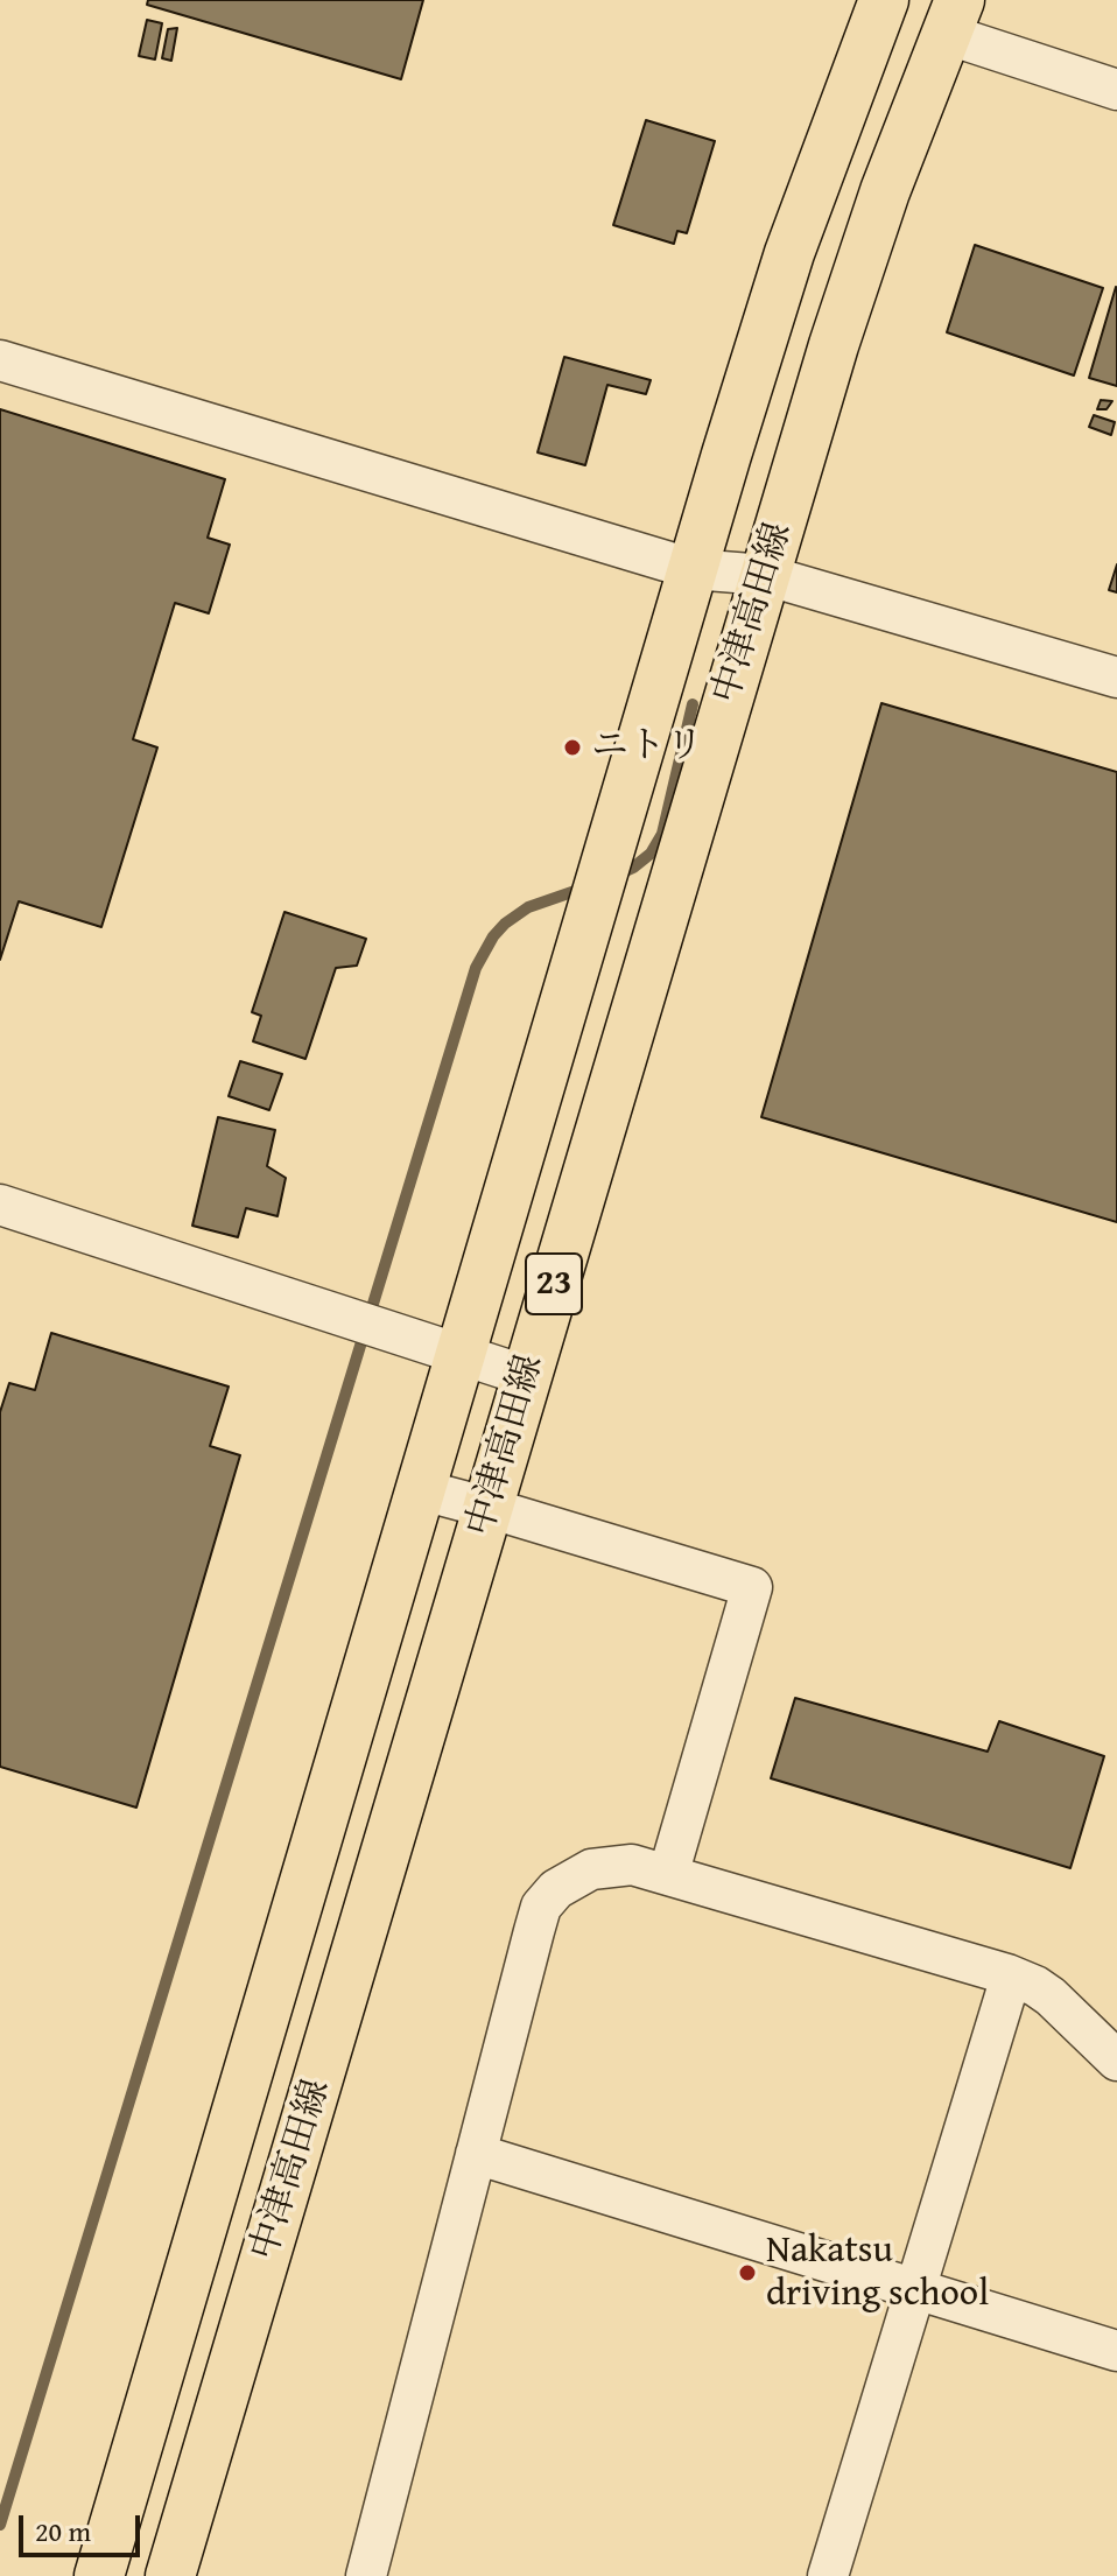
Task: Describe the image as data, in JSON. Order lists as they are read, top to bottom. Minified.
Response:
{"streets":{"main road":["中津高田線","23"]},"places":["ニトリ","Nakatsu driving school"],"scale_bar":"20 m"}
